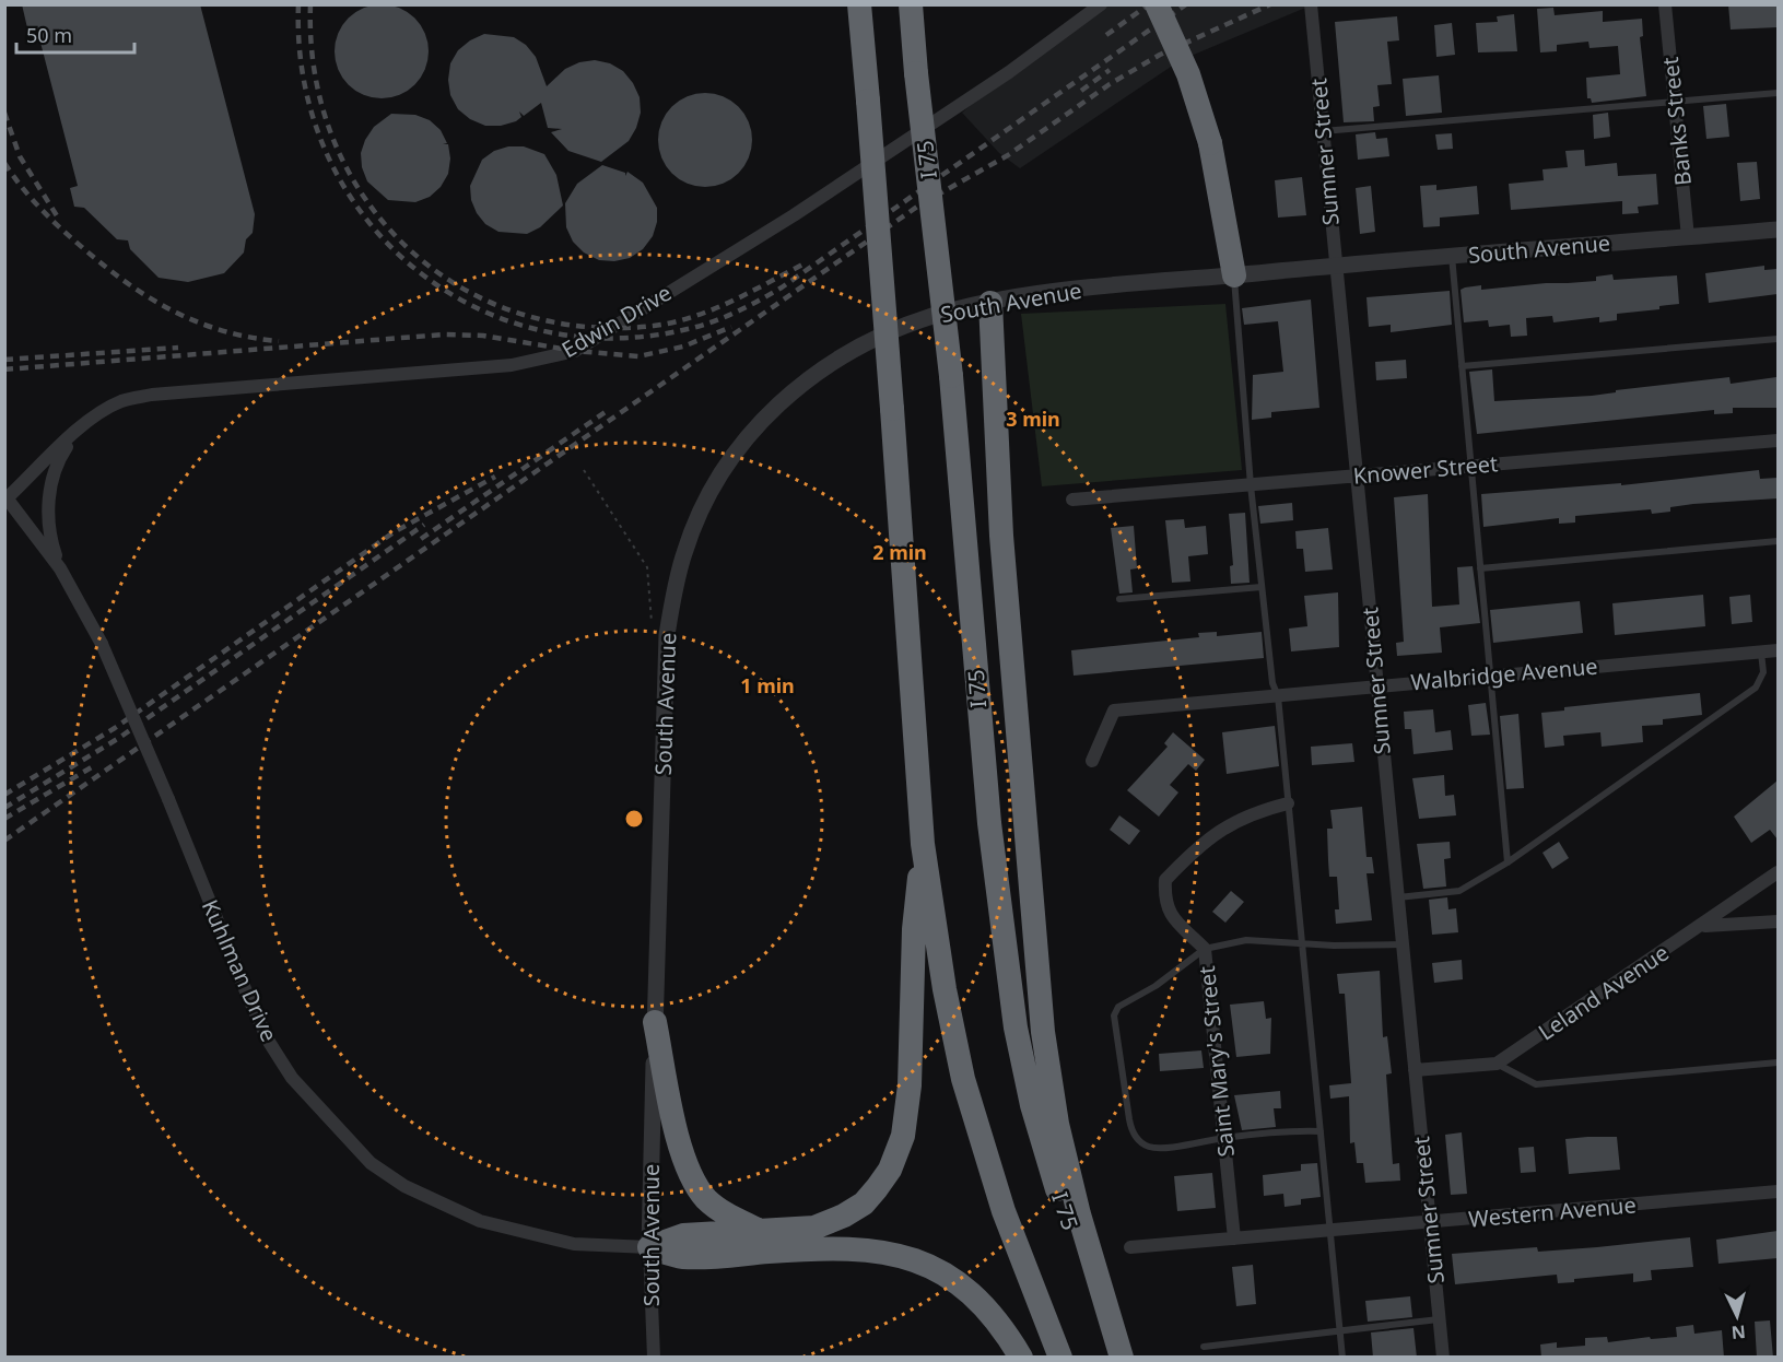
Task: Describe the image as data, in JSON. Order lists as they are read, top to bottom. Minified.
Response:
{"streets":{"highway":["I 75"],"street":["Banks Street","Sumner Street","South Avenue","Edwin Drive","Knower Street","Walbridge Avenue","Kuhlman Drive","Leland Avenue","Saint Mary's Street","Western Avenue"]},"crossings":[["Banks Street","South Avenue"],["Sumner Street","South Avenue"],["Sumner Street","Knower Street"],["Sumner Street","Walbridge Avenue"],["Sumner Street","Leland Avenue"],["Sumner Street","Western Avenue"],["South Avenue","Kuhlman Drive"],["Edwin Drive","Kuhlman Drive"],["Saint Mary's Street","Western Avenue"]],"scale_bar":"50 m","north":"bottom","rings":["3 min","2 min","1 min"]}
